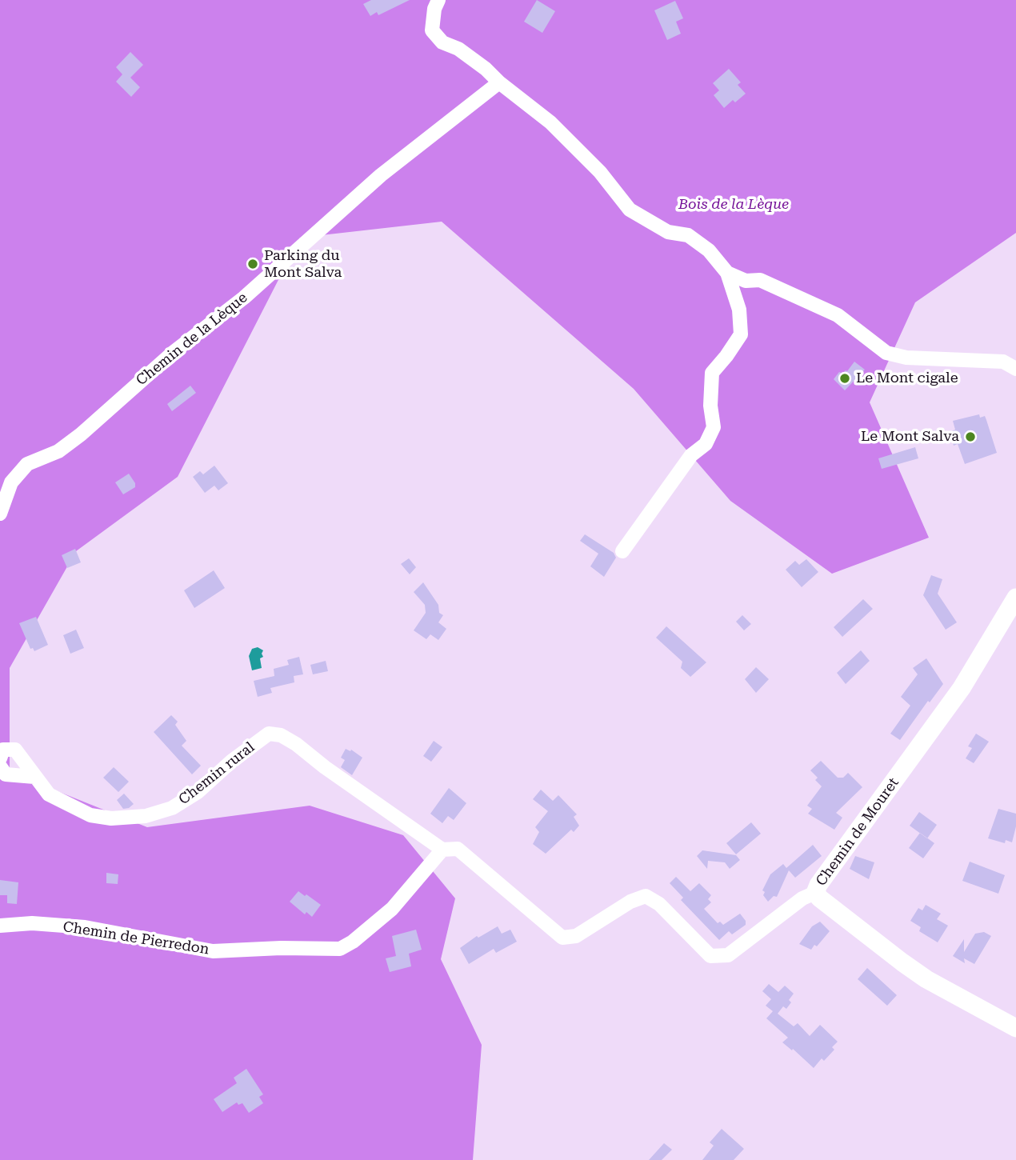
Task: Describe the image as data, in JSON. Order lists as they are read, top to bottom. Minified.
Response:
{"streets":{"street":["Chemin de la Lèque","Chemin rural","Chemin de Mouret","Chemin de Pierredon"]},"crossings":[["Chemin rural","Chemin de Pierredon"]],"parks":["Bois de la Lèque"],"places":["Parking du Mont Salva","Le Mont cigale","Le Mont Salva"]}
